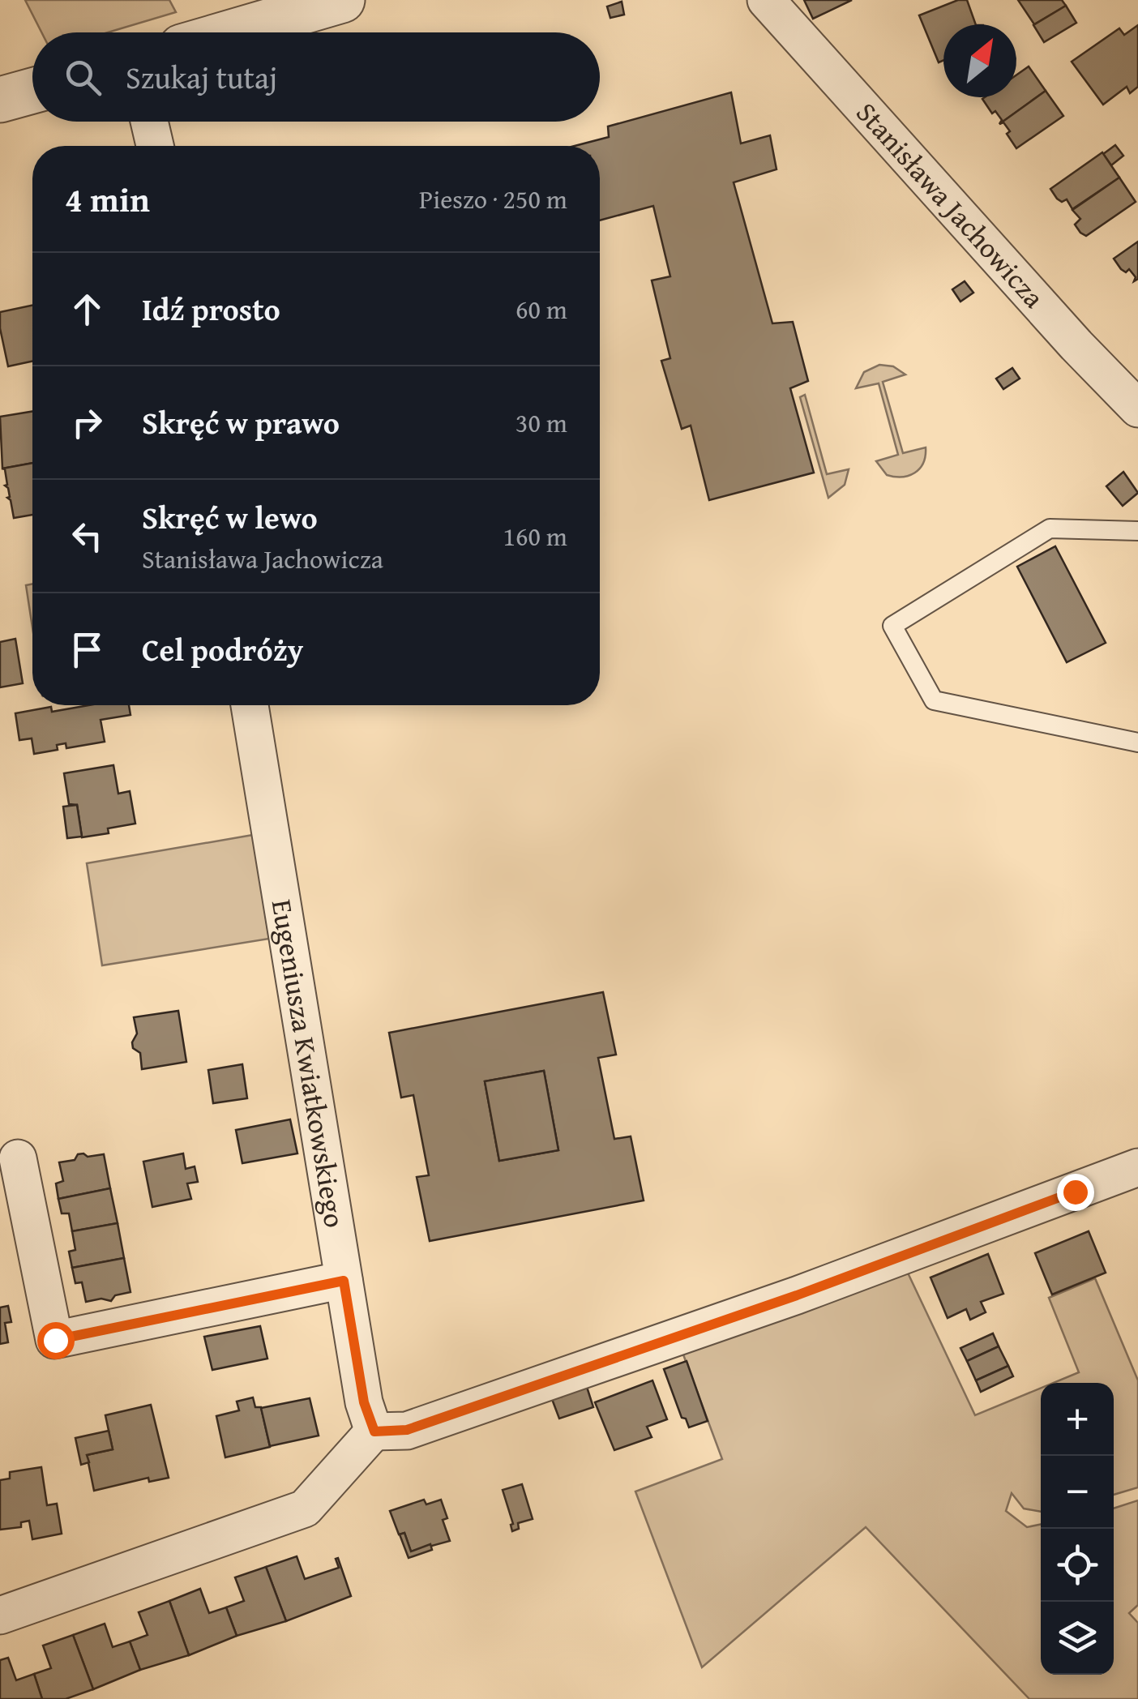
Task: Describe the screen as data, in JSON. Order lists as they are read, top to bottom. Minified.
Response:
{"streets":{"street":["Stanisława Jachowicza","Eugeniusza Kwiatkowskiego"]},"north":"top right","page":{"search":"Szukaj tutaj","heading":["4 min","Pieszo · 250 m"],"list":[["Idź prosto","60 m"],["Skręć w prawo","30 m"],["Skręć w lewo","Stanisława Jachowicza","160 m"],"Cel podróży"],"map_buttons":["+","−"]}}
